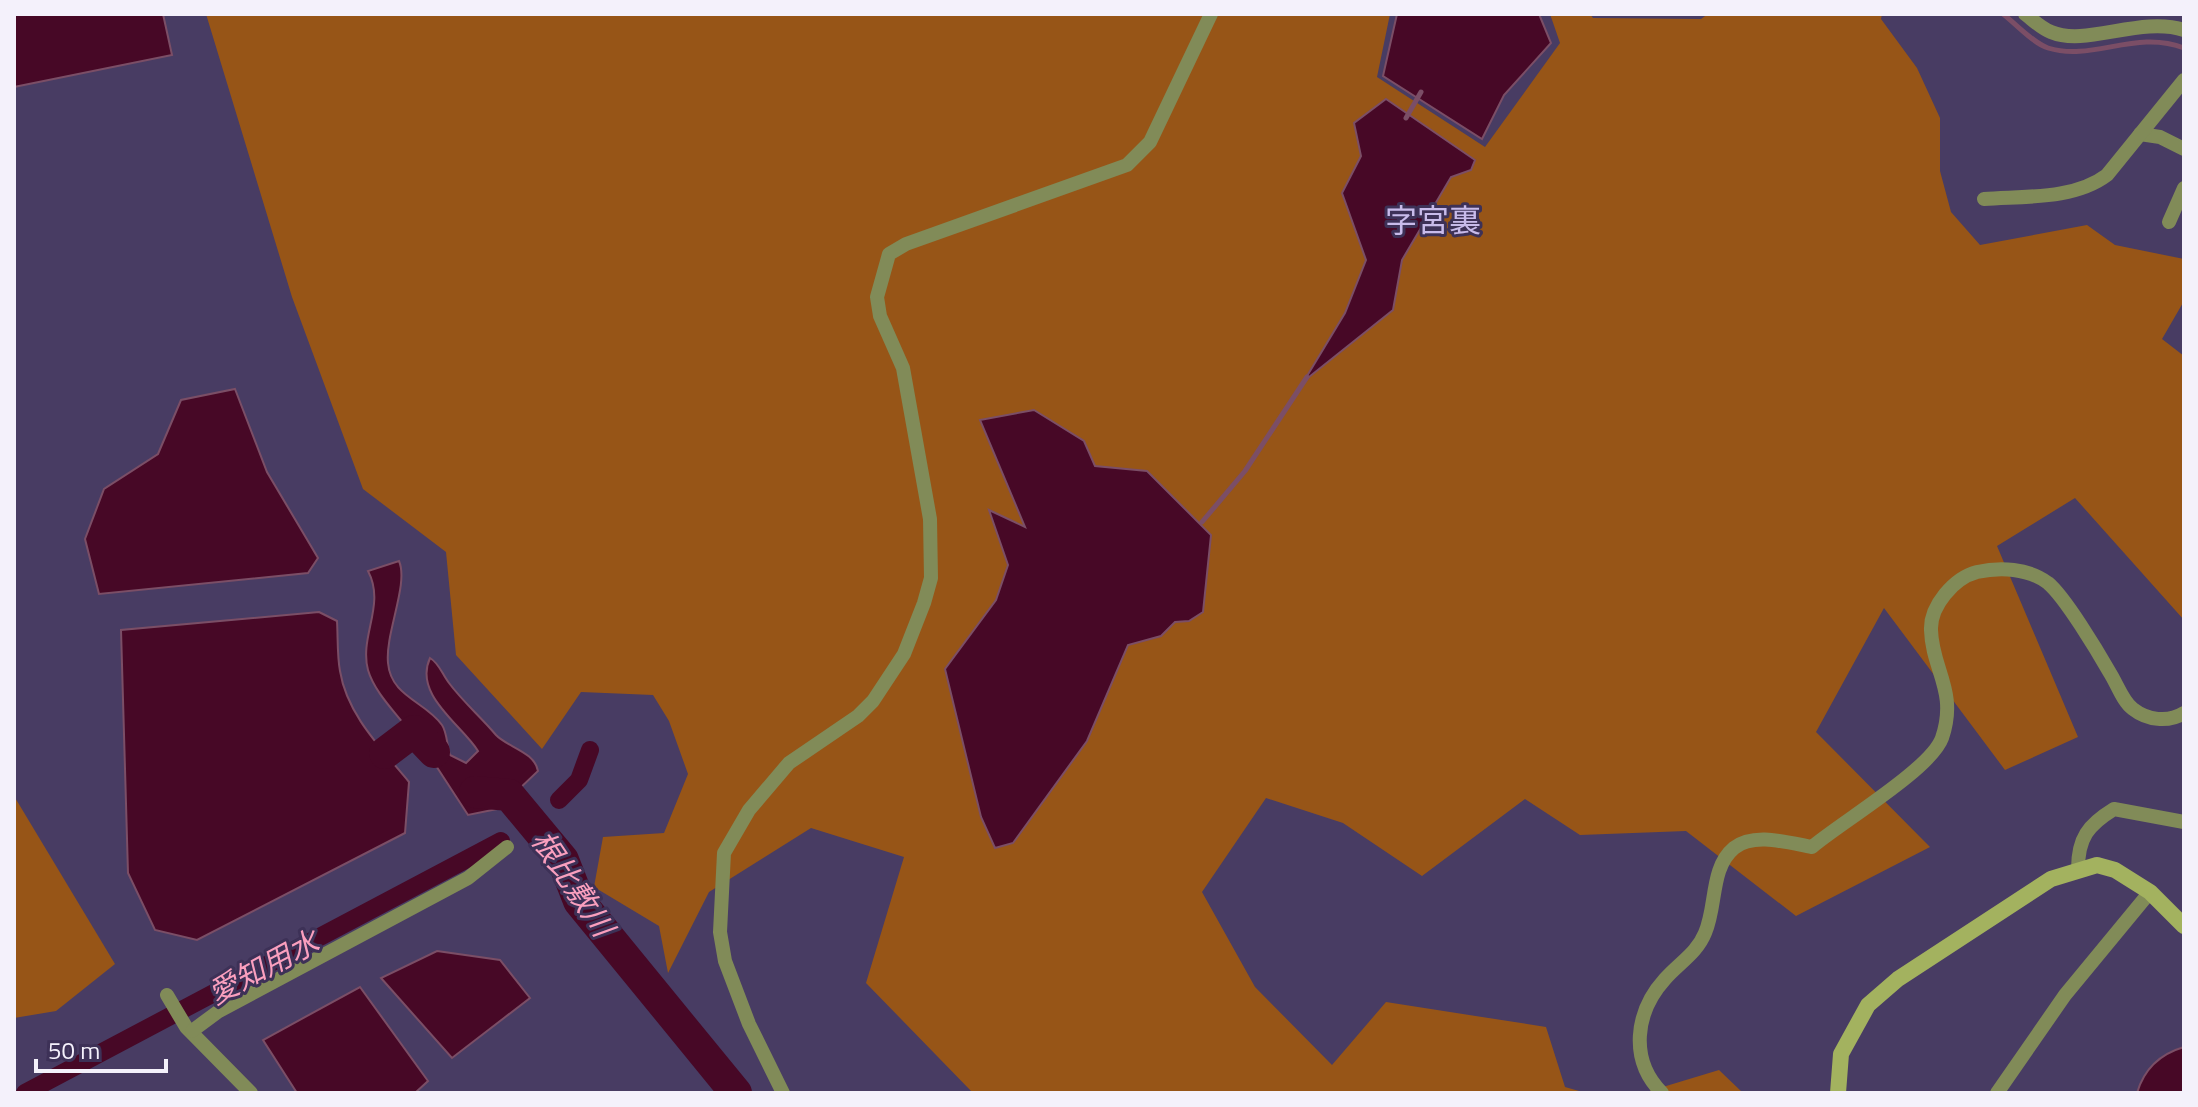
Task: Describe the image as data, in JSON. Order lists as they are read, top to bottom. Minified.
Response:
{"districts":["字宮裏"],"water":["根比敷川","愛知用水"],"scale_bar":"50 m"}
